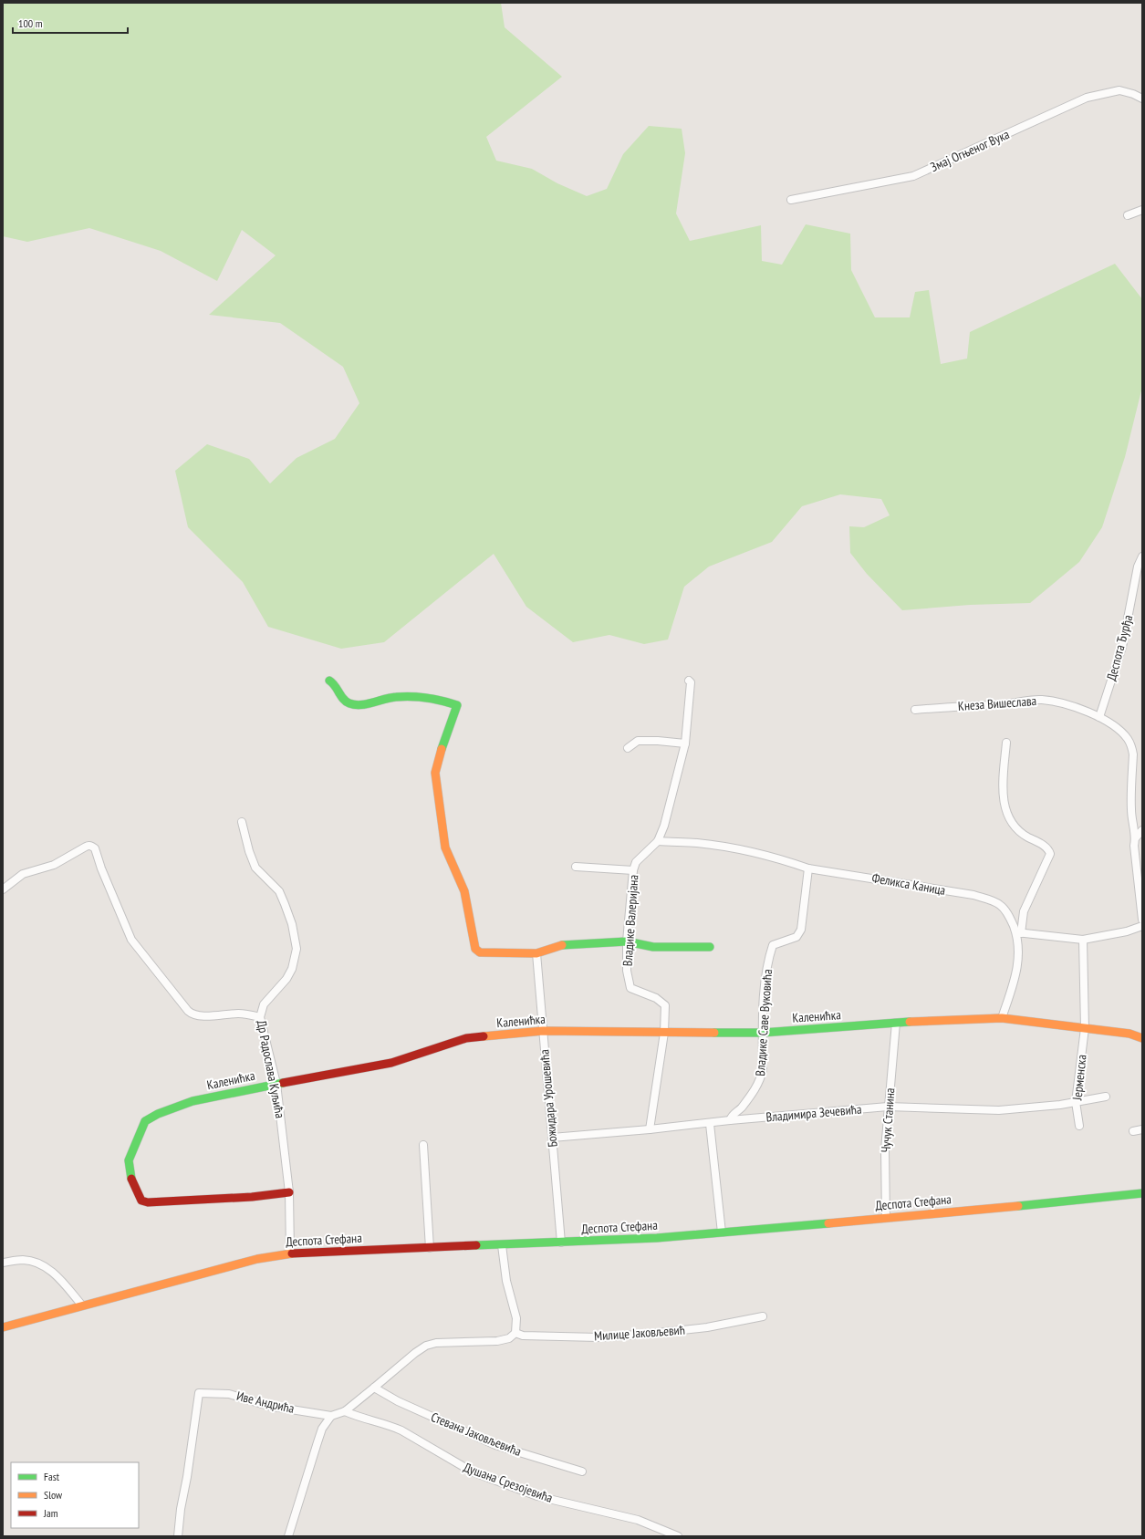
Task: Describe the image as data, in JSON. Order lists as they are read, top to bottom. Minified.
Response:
{"streets":{"street":["Змај Огњеног Вука","Деспота Ђурђа","Кнеза Вишеслава","Феликса Каница","Владике Валеријана","Каленићка","Владике Саве Вуковића","Др Радослава Куљића","Јерменска","Божидара Урошевића","Владимира Зечевића","Чучук Станина","Деспота Стефана","Милице Јаковљевић","Иве Андрића","Стевана Јаковљевића","Душана Срезојевића"]},"crossings":[["Деспота Ђурђа","Кнеза Вишеслава"],["Феликса Каница","Владике Валеријана"],["Феликса Каница","Владике Саве Вуковића"],["Владике Валеријана","Каленићка"],["Владике Валеријана","Владимира Зечевића"],["Каленићка","Владике Саве Вуковића"],["Каленићка","Др Радослава Куљића"],["Каленићка","Јерменска"],["Каленићка","Божидара Урошевића"],["Каленићка","Чучук Станина"],["Владике Саве Вуковића","Владимира Зечевића"],["Др Радослава Куљића","Деспота Стефана"],["Јерменска","Владимира Зечевића"],["Божидара Урошевића","Владимира Зечевића"],["Божидара Урошевића","Деспота Стефана"],["Владимира Зечевића","Чучук Станина"],["Чучук Станина","Деспота Стефана"]],"legend":["Fast","Slow","Jam"],"scale_bar":"100 m"}
